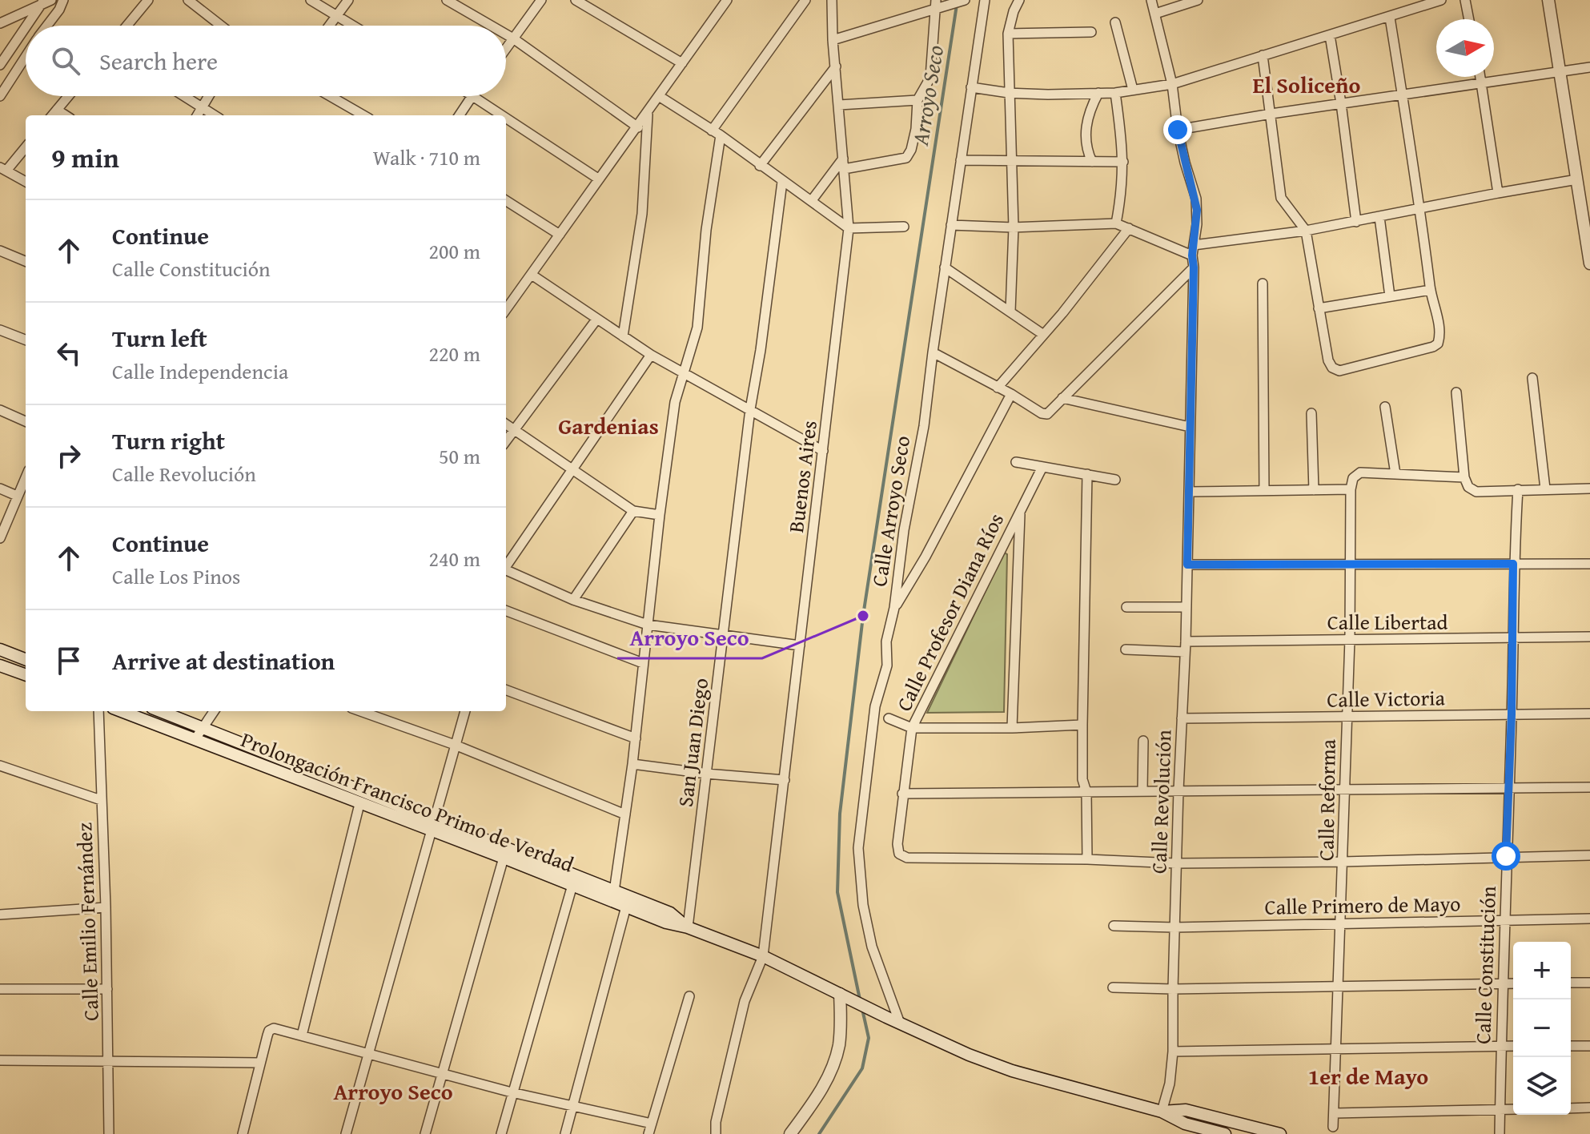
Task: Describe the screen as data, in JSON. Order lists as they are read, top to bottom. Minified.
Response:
{"streets":{"main road":["Prolongación Francisco Primo de Verdad"],"street":["Buenos Aires","Calle Arroyo Seco","Calle Profesor Diana Ríos","Calle Libertad","Calle Victoria","San Juan Diego","Calle Reforma","Calle Revolución","Calle Primero de Mayo","Calle Emilio Fernández","Calle Constitución"]},"crossings":[["Buenos Aires","Prolongación Francisco Primo de Verdad"],["Calle Arroyo Seco","Prolongación Francisco Primo de Verdad"],["Calle Libertad","Calle Reforma"],["Calle Libertad","Calle Revolución"],["Calle Libertad","Calle Constitución"],["Calle Victoria","Calle Reforma"],["Calle Victoria","Calle Revolución"],["Calle Victoria","Calle Constitución"],["San Juan Diego","Prolongación Francisco Primo de Verdad"],["Calle Reforma","Calle Primero de Mayo"],["Calle Revolución","Calle Primero de Mayo"],["Calle Primero de Mayo","Calle Constitución"]],"districts":["El Soliceño","Gardenias","1er de Mayo","Arroyo Seco"],"water":["Arroyo Seco"],"places":["Arroyo Seco"],"north":"right","page":{"search":"Search here","heading":["9 min","Walk · 710 m"],"list":[["Continue","Calle Constitución","200 m"],["Turn left","Calle Independencia","220 m"],["Turn right","Calle Revolución","50 m"],["Continue","Calle Los Pinos","240 m"],"Arrive at destination"],"map_buttons":["+","−"]}}
